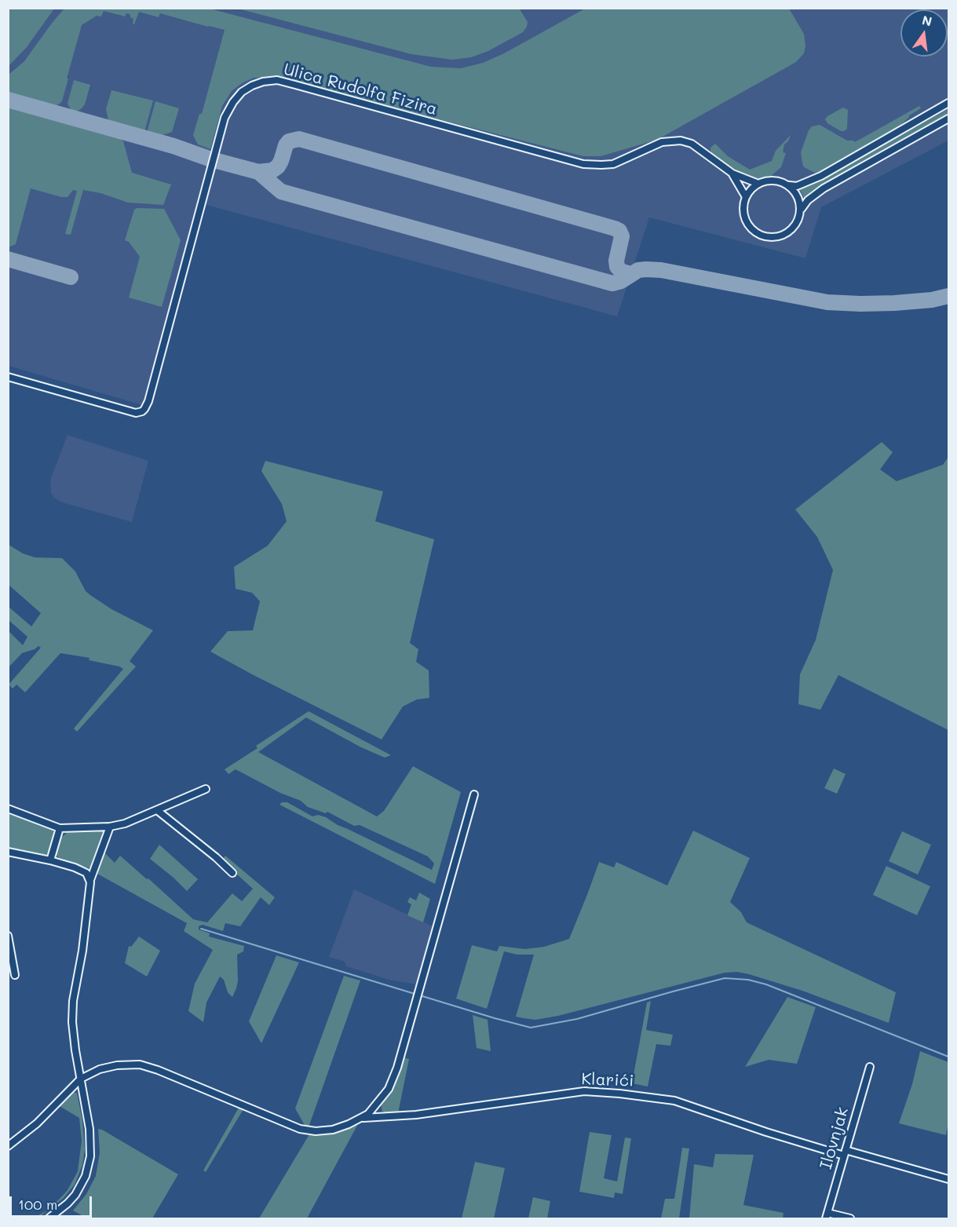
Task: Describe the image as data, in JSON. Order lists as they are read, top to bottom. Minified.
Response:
{"streets":{"street":["Ulica Rudolfa Fizira","Klarići","Ilovnjak"]},"crossings":[["Klarići","Ilovnjak"]],"scale_bar":"100 m","north":"top"}
